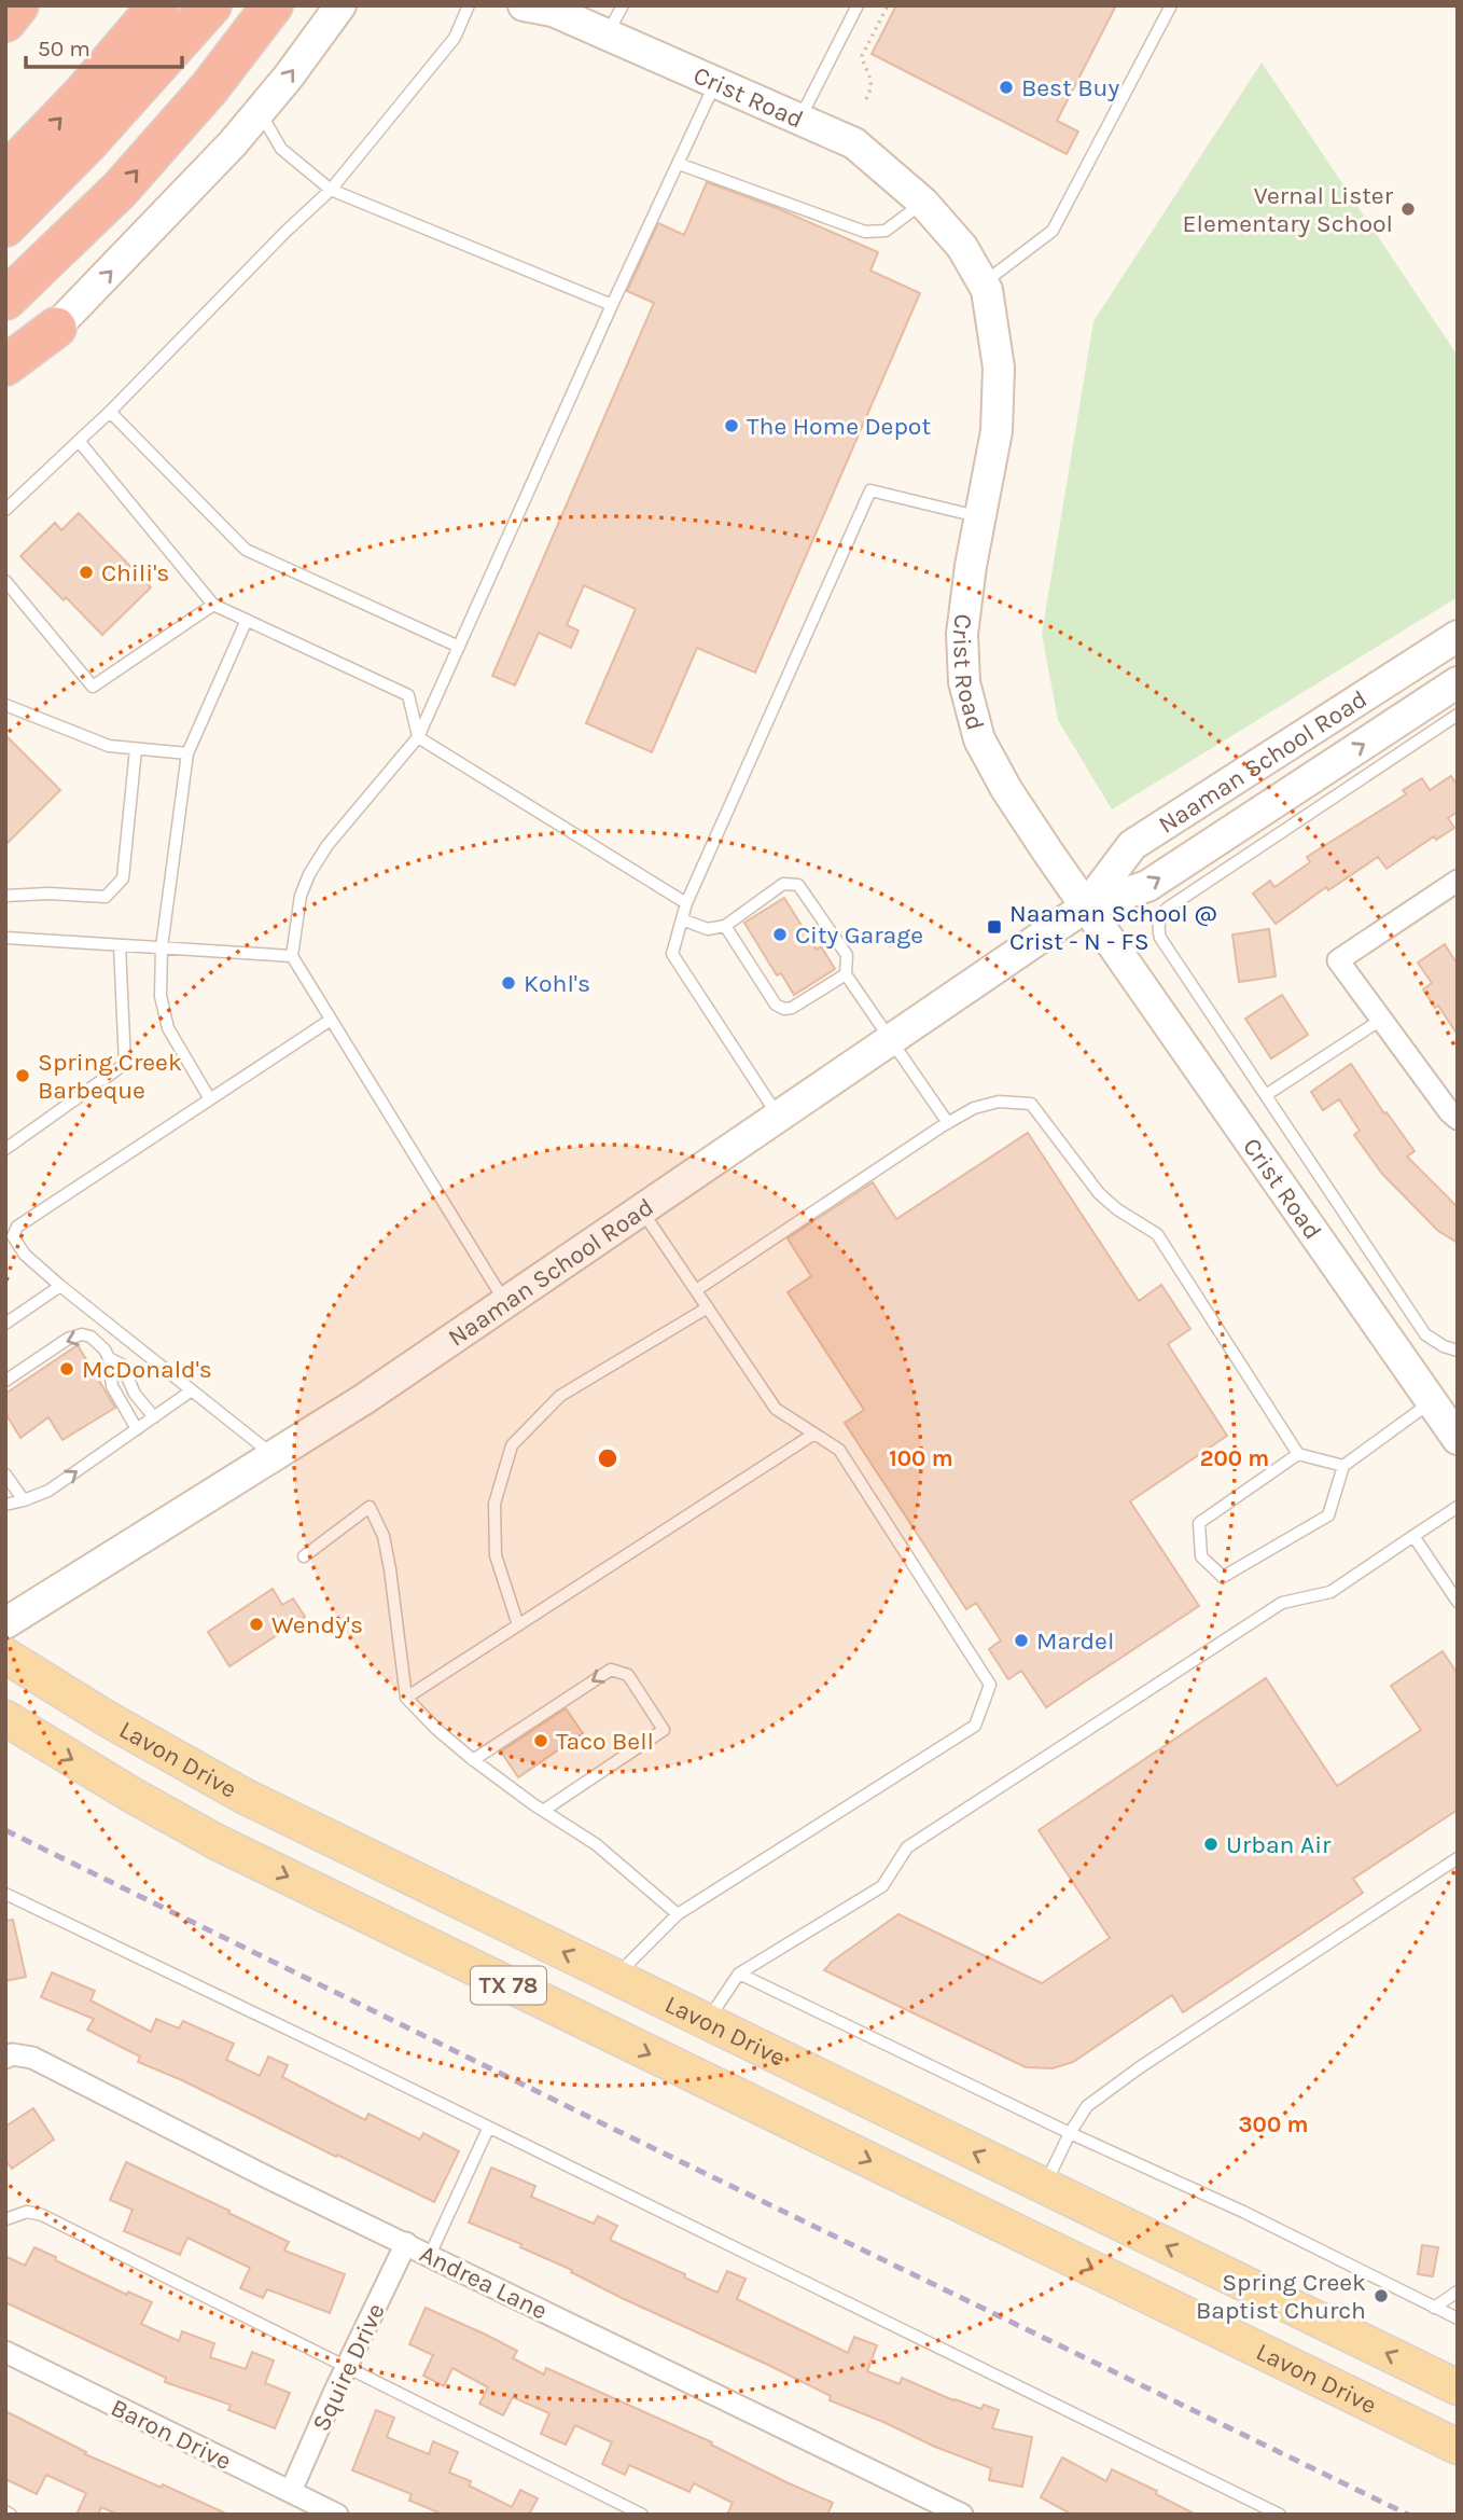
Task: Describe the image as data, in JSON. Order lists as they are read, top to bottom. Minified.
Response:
{"streets":{"main road":["Crist Road","Naaman School Road","Lavon Drive","TX 78"],"street":["Andrea Lane","Squire Drive","Baron Drive"]},"crossings":[["Crist Road","Naaman School Road"],["Andrea Lane","Squire Drive"],["Squire Drive","Baron Drive"]],"places":{"other":["Best Buy","Vernal Lister Elementary School","The Home Depot","Chili's","City Garage","Kohl's","Spring Creek Barbeque","McDonald's","Wendy's","Mardel","Taco Bell","Urban Air","Spring Creek Baptist Church"],"transit":["Naaman School @ Crist - N - FS"]},"scale_bar":"50 m","rings":["100 m","200 m","300 m"]}
